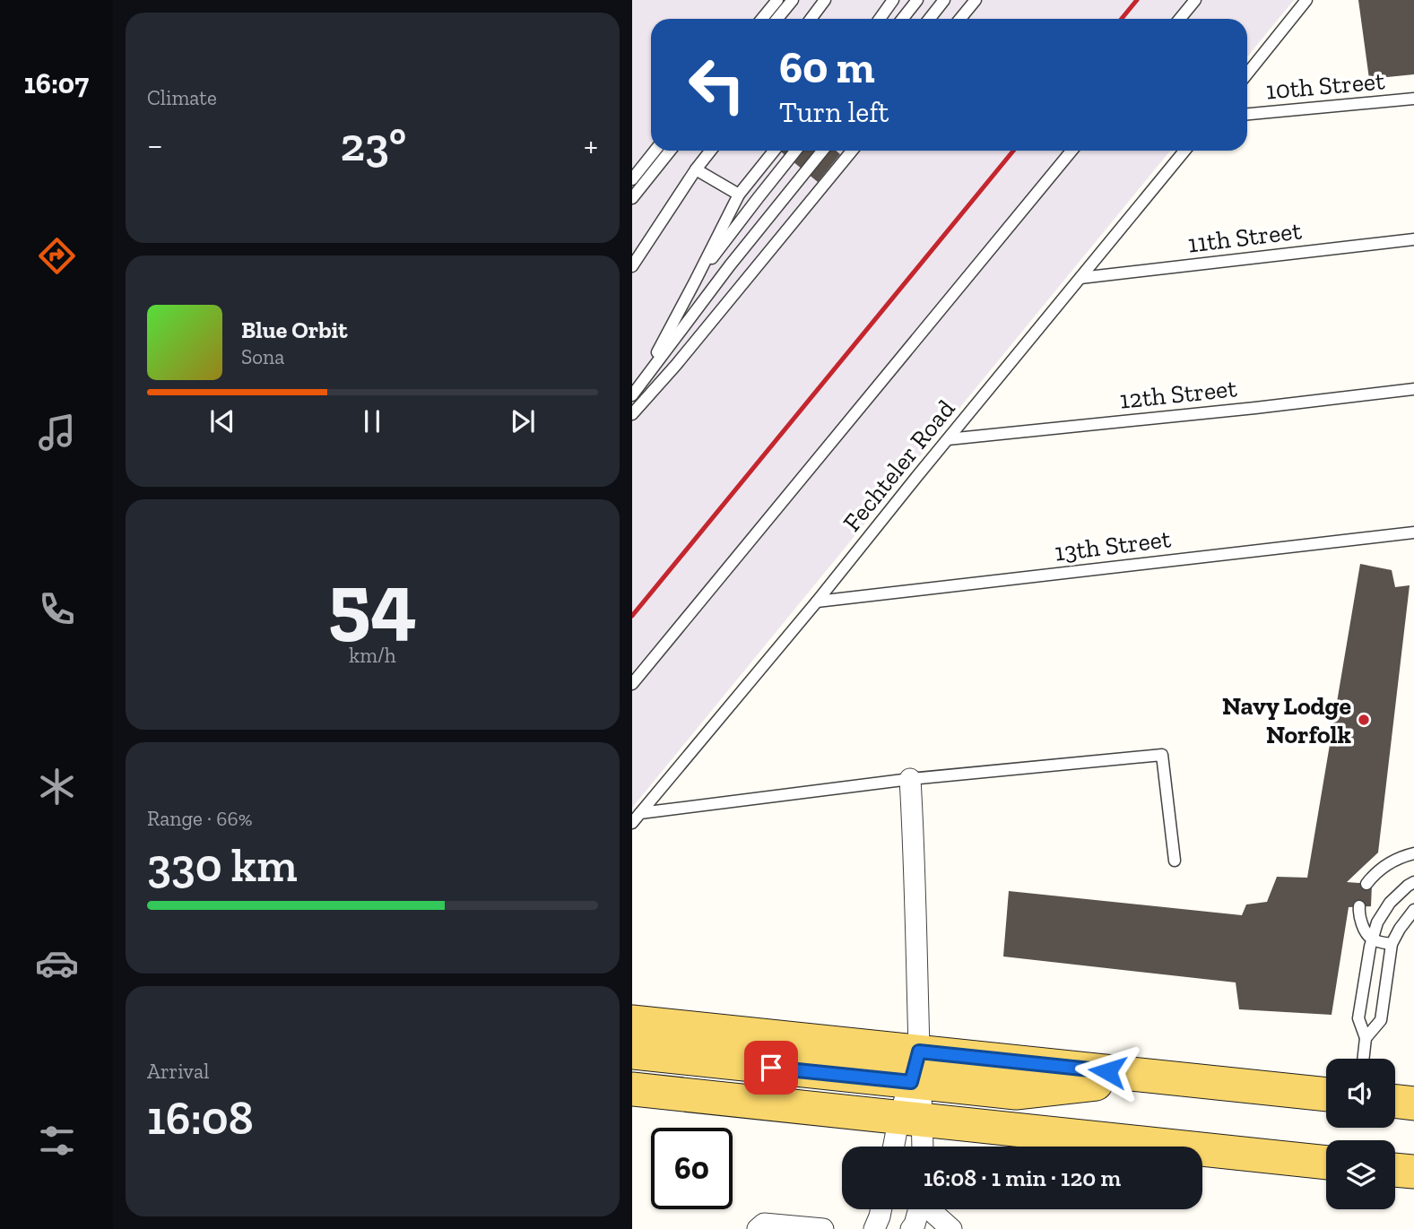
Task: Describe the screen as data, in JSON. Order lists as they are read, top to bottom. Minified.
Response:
{"streets":{"lane":["10th Street","11th Street","12th Street","Fechteler Road","13th Street"]},"crossings":[["11th Street","Fechteler Road"],["12th Street","Fechteler Road"],["Fechteler Road","13th Street"]],"places":["Navy Lodge Norfolk"],"page":{"tabs":"16:07","tile":["Climate",["54","km/h"],["Range · 66%","330 km"],["Arrival","16:08"]],"turn":["60 m","Turn left"],"heat":["−","23°","+"],"song":["Blue Orbit","Sona"],"limit":"60","trip":"16:08 · 1 min · 120 m"}}
